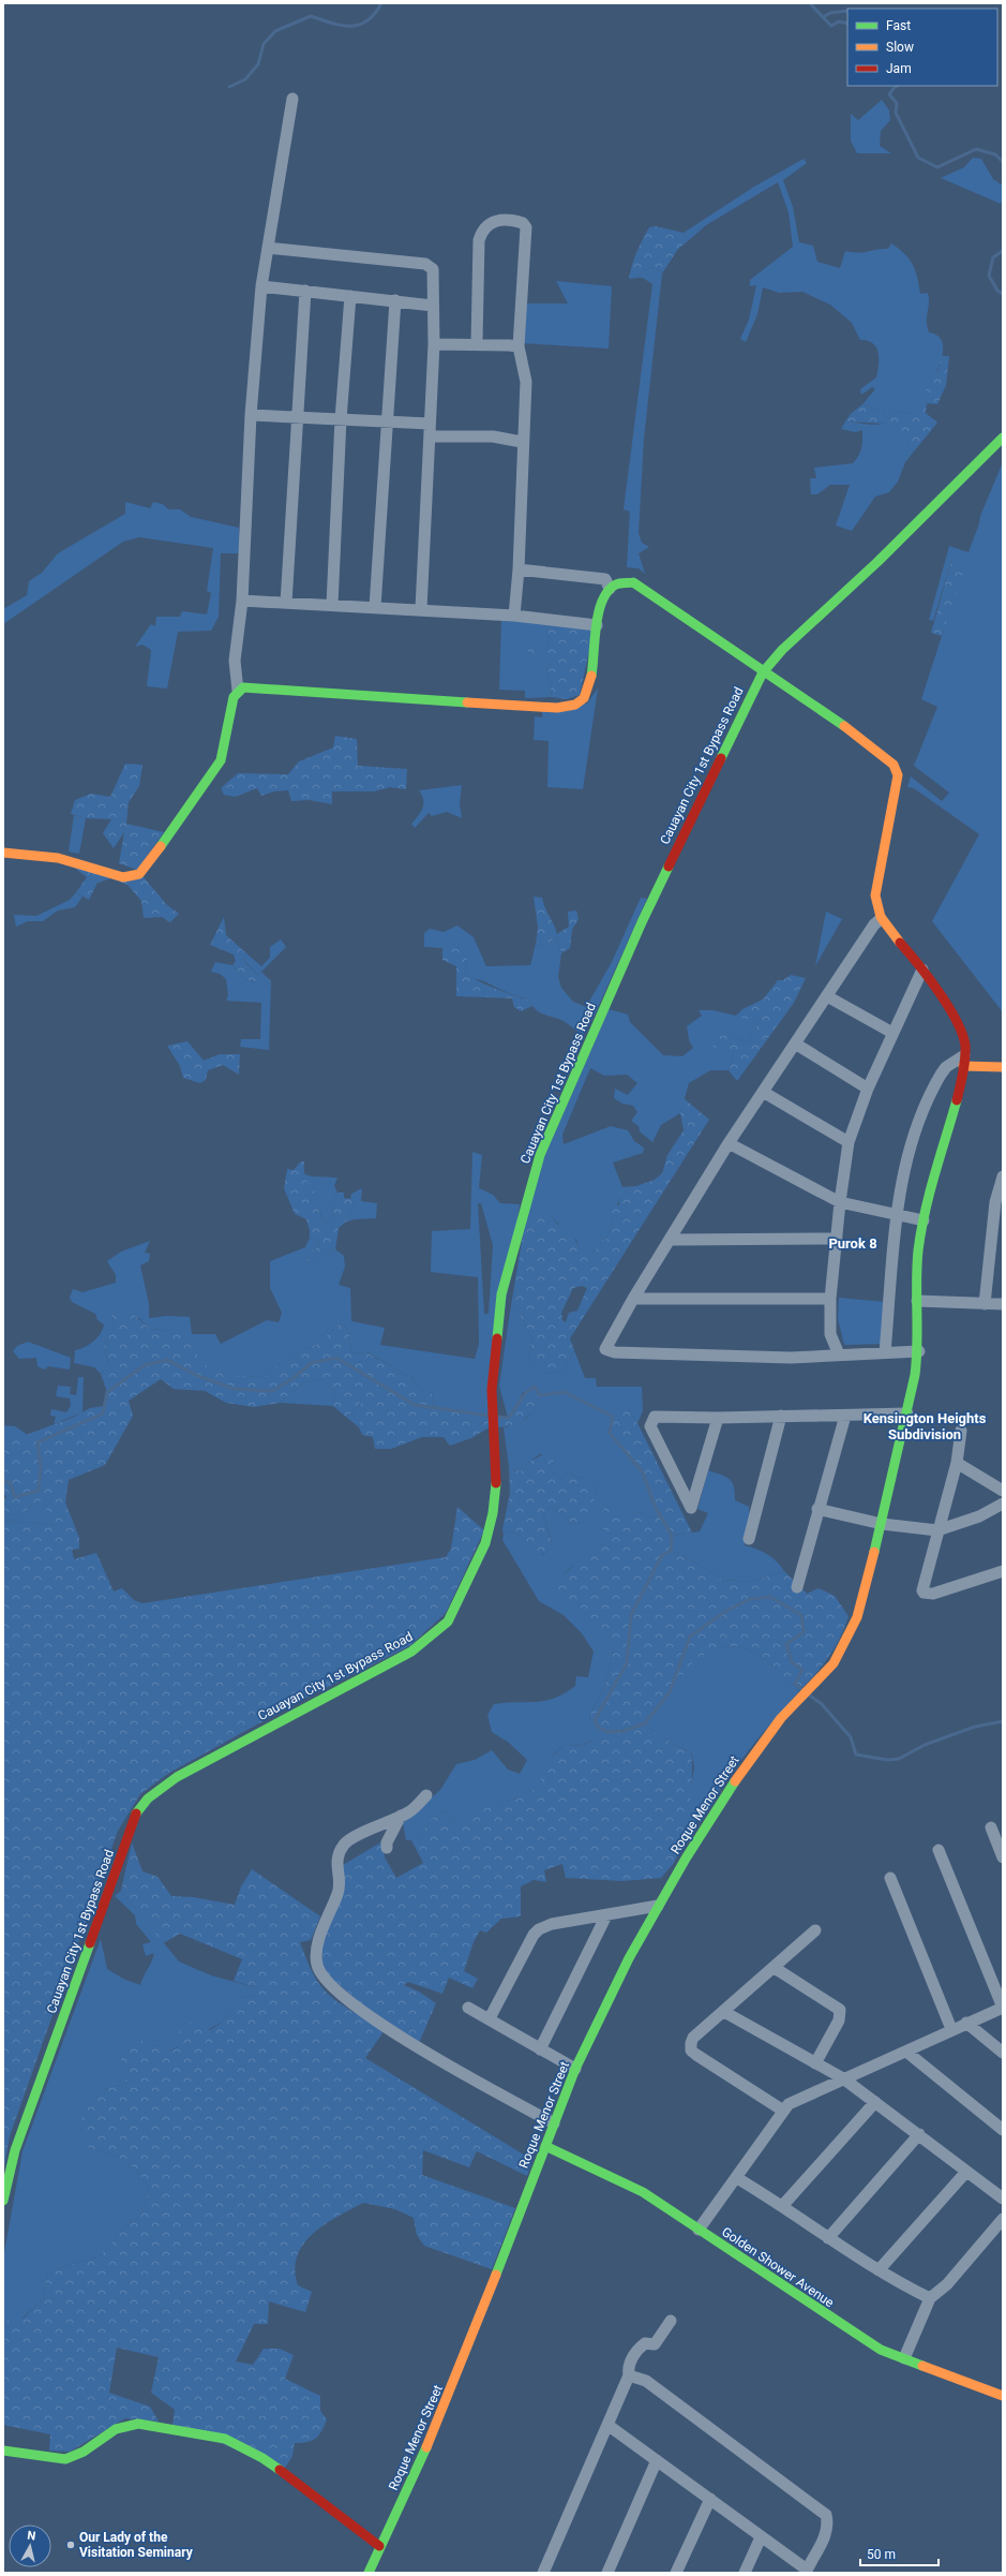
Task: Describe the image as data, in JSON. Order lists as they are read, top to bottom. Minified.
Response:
{"streets":{"street":["Cauayan City 1st Bypass Road","Roque Menor Street","Golden Shower Avenue"]},"crossings":[["Roque Menor Street","Golden Shower Avenue"]],"districts":["Purok 8","Kensington Heights Subdivision"],"places":["Our Lady of the Visitation Seminary"],"legend":["Fast","Slow","Jam"],"scale_bar":"50 m","north":"top"}
